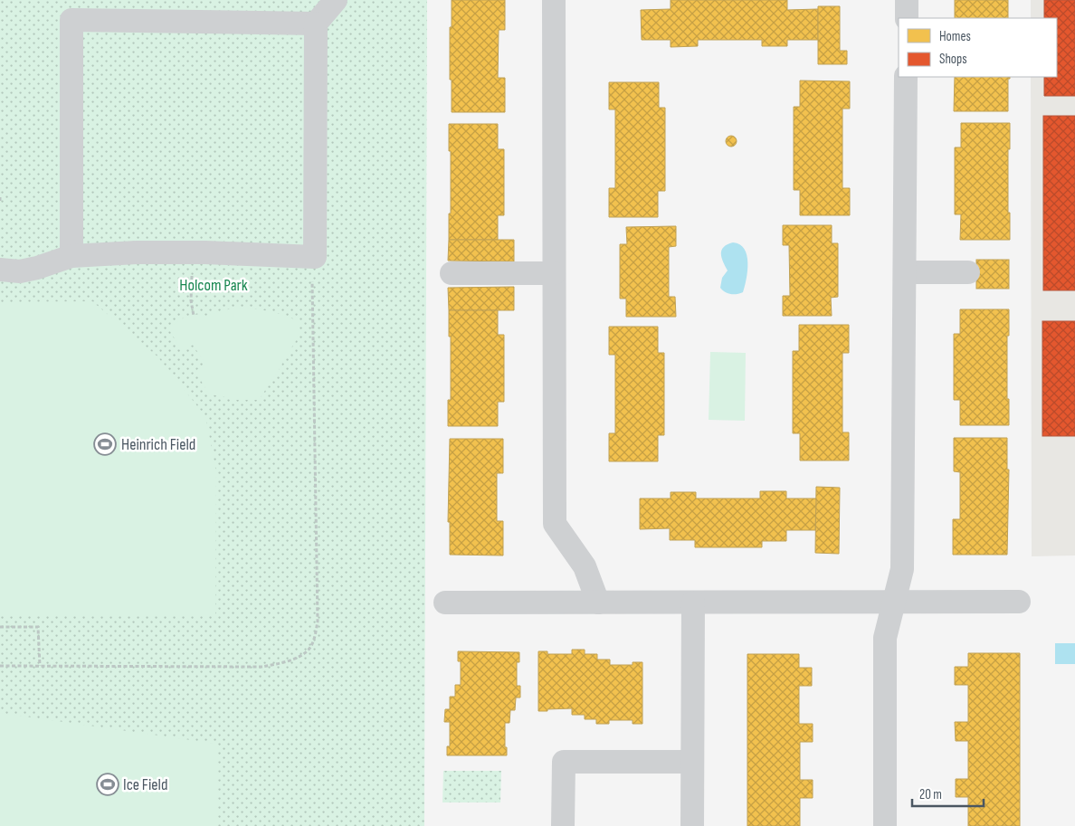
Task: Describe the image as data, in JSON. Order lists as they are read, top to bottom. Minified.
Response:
{"parks":["Holcom Park"],"places":{"sports":["Heinrich Field","Ice Field"]},"legend":["Homes","Shops"],"scale_bar":"20 m"}
